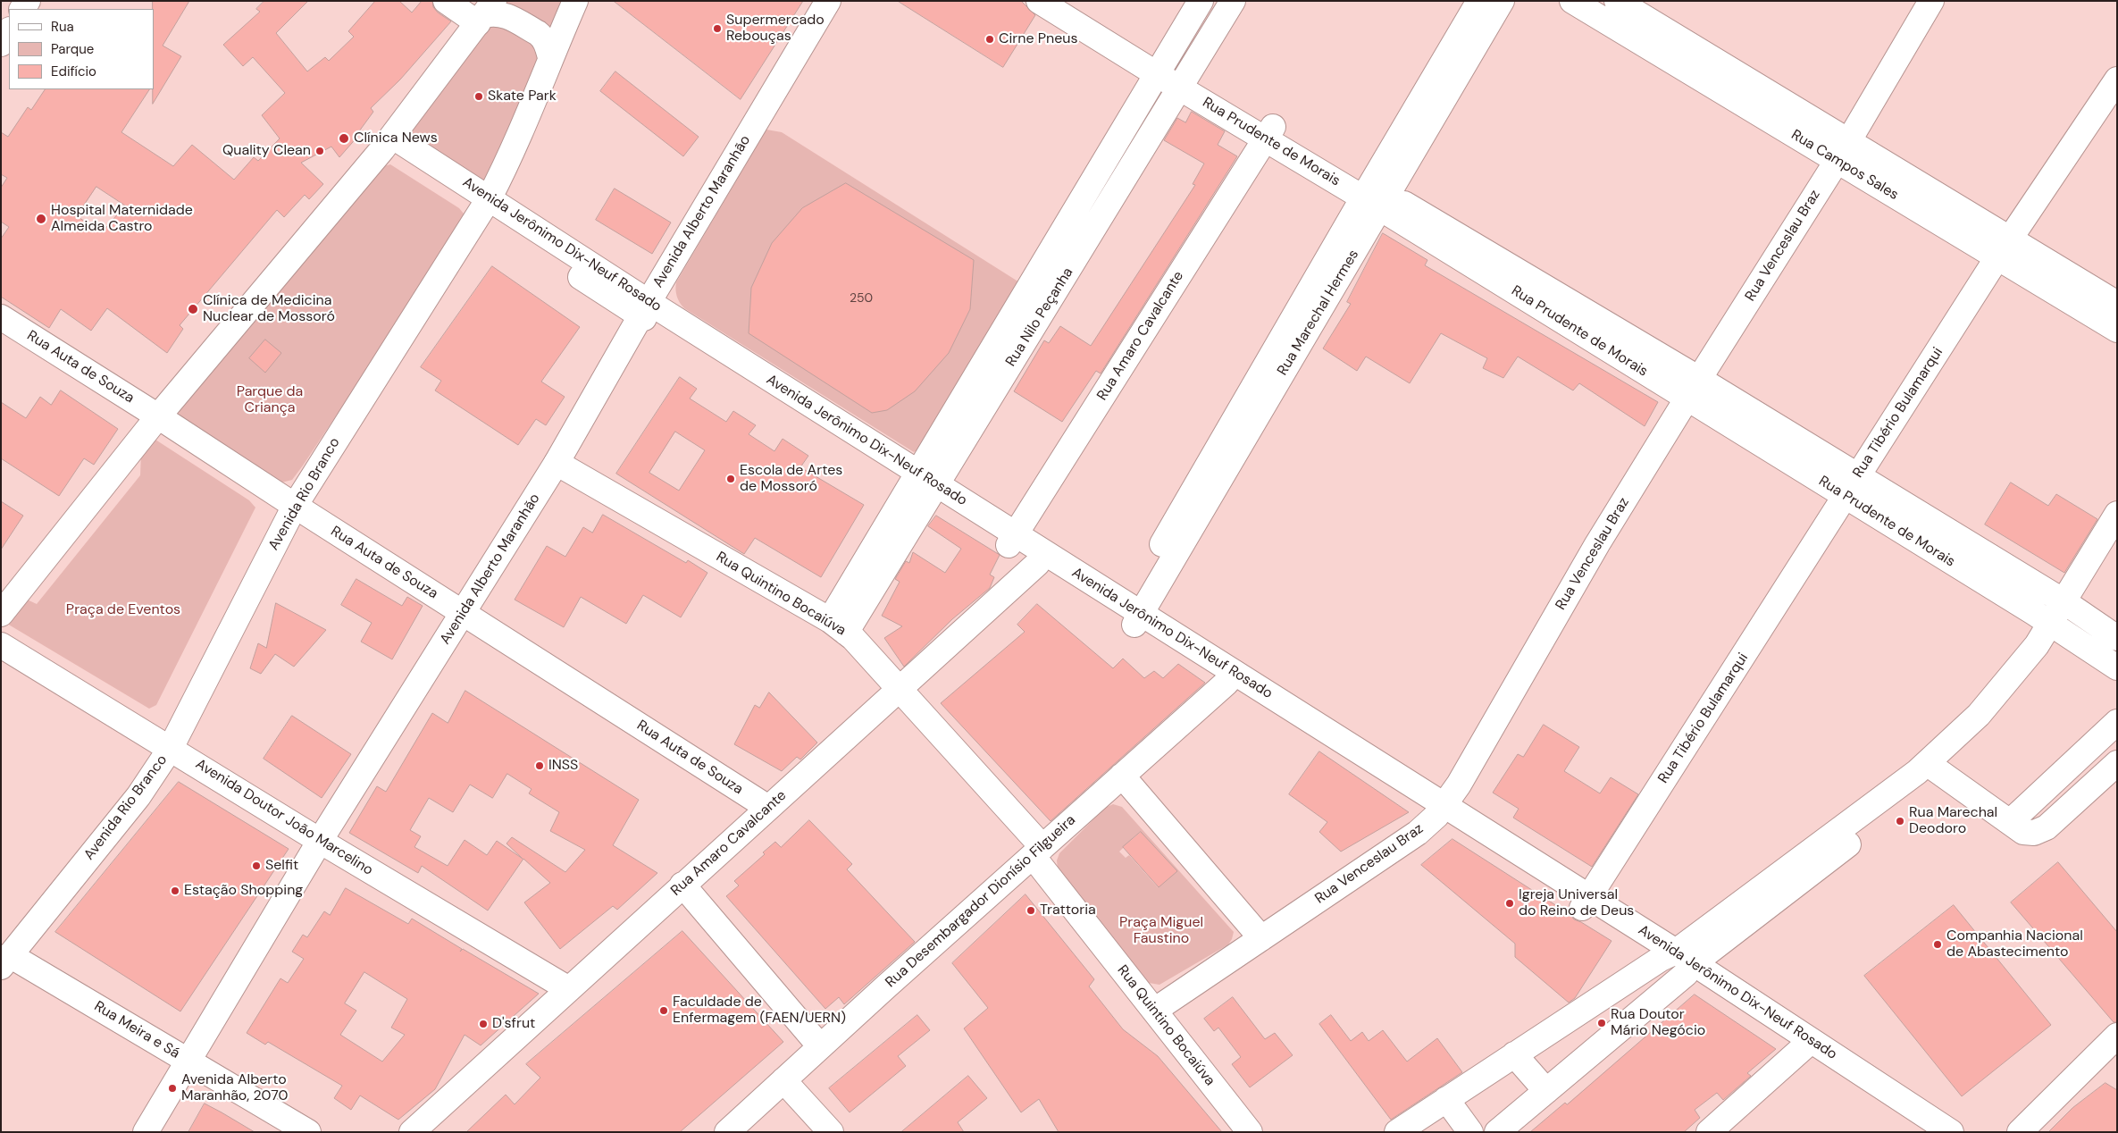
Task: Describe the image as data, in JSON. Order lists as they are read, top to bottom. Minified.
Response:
{"streets":{"street":["Rua Prudente de Morais","Rua Campos Sales","Avenida Alberto Maranhão","Avenida Jerônimo Dix-Neuf Rosado","Rua Venceslau Braz","Rua Marechal Hermes","Rua Nilo Peçanha","Rua Amaro Cavalcante","Rua Auta de Souza","Rua Tibério Bulamarqui","Avenida Rio Branco","Rua Quintino Bocaiúva","Avenida Doutor João Marcelino","Rua Desembargador Dionísio Filgueira","Rua Meira e Sá"]},"crossings":[["Rua Prudente de Morais","Rua Venceslau Braz"],["Rua Prudente de Morais","Rua Marechal Hermes"],["Rua Prudente de Morais","Rua Nilo Peçanha"],["Rua Prudente de Morais","Rua Amaro Cavalcante"],["Rua Prudente de Morais","Rua Tibério Bulamarqui"],["Rua Campos Sales","Rua Venceslau Braz"],["Rua Campos Sales","Rua Tibério Bulamarqui"],["Avenida Alberto Maranhão","Avenida Jerônimo Dix-Neuf Rosado"],["Avenida Alberto Maranhão","Rua Auta de Souza"],["Avenida Alberto Maranhão","Rua Quintino Bocaiúva"],["Avenida Alberto Maranhão","Avenida Doutor João Marcelino"],["Avenida Alberto Maranhão","Rua Meira e Sá"],["Avenida Jerônimo Dix-Neuf Rosado","Rua Venceslau Braz"],["Avenida Jerônimo Dix-Neuf Rosado","Rua Marechal Hermes"],["Avenida Jerônimo Dix-Neuf Rosado","Rua Nilo Peçanha"],["Avenida Jerônimo Dix-Neuf Rosado","Rua Amaro Cavalcante"],["Avenida Jerônimo Dix-Neuf Rosado","Rua Tibério Bulamarqui"],["Avenida Jerônimo Dix-Neuf Rosado","Avenida Rio Branco"],["Avenida Jerônimo Dix-Neuf Rosado","Rua Desembargador Dionísio Filgueira"],["Rua Venceslau Braz","Rua Quintino Bocaiúva"],["Rua Nilo Peçanha","Rua Quintino Bocaiúva"],["Rua Amaro Cavalcante","Rua Auta de Souza"],["Rua Amaro Cavalcante","Rua Quintino Bocaiúva"],["Rua Amaro Cavalcante","Avenida Doutor João Marcelino"],["Rua Auta de Souza","Avenida Rio Branco"],["Avenida Rio Branco","Avenida Doutor João Marcelino"],["Avenida Rio Branco","Rua Meira e Sá"],["Rua Quintino Bocaiúva","Rua Desembargador Dionísio Filgueira"]],"parks":["Parque da Criança","Praça de Eventos","Praça Miguel Faustino"],"places":["Supermercado Rebouças","Cirne Pneus","Skate Park","Clínica News","Quality Clean","Hospital Maternidade Almeida Castro","Clínica de Medicina Nuclear de Mossoró","Escola de Artes de Mossoró","INSS","Rua Marechal Deodoro","Selfit","Estação Shopping","Igreja Universal do Reino de Deus","Trattoria","Companhia Nacional de Abastecimento","Faculdade de Enfermagem (FAEN/UERN)","Rua Doutor Mário Negócio","D'sfrut","Avenida Alberto Maranhão, 2070"],"house_numbers":["250"],"legend":["Rua","Parque","Edifício"]}
